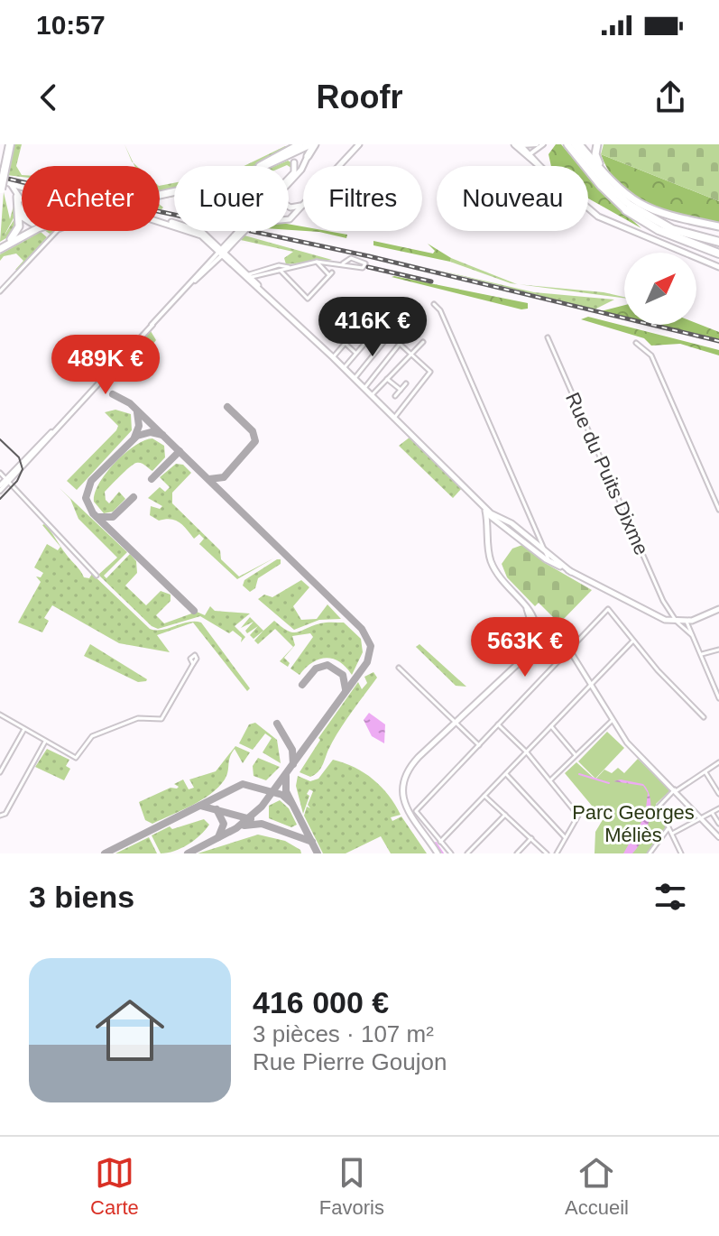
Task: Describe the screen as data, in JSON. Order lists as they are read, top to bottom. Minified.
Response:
{"streets":{"street":["Rue du Puits Dixme"]},"parks":["Parc Georges Méliès"],"north":"top right","page":{"status":"10:57","header":"Roofr","chip":["Acheter","Louer","Filtres","Nouveau"],"price":["416K €","489K €","563K €"],"heading":"3 biens","list":[{"name":"416 000 €","note":"3 pièces · 107 m² · Rue Pierre Goujon"}],"tabs":["Carte","Favoris","Accueil"]}}
